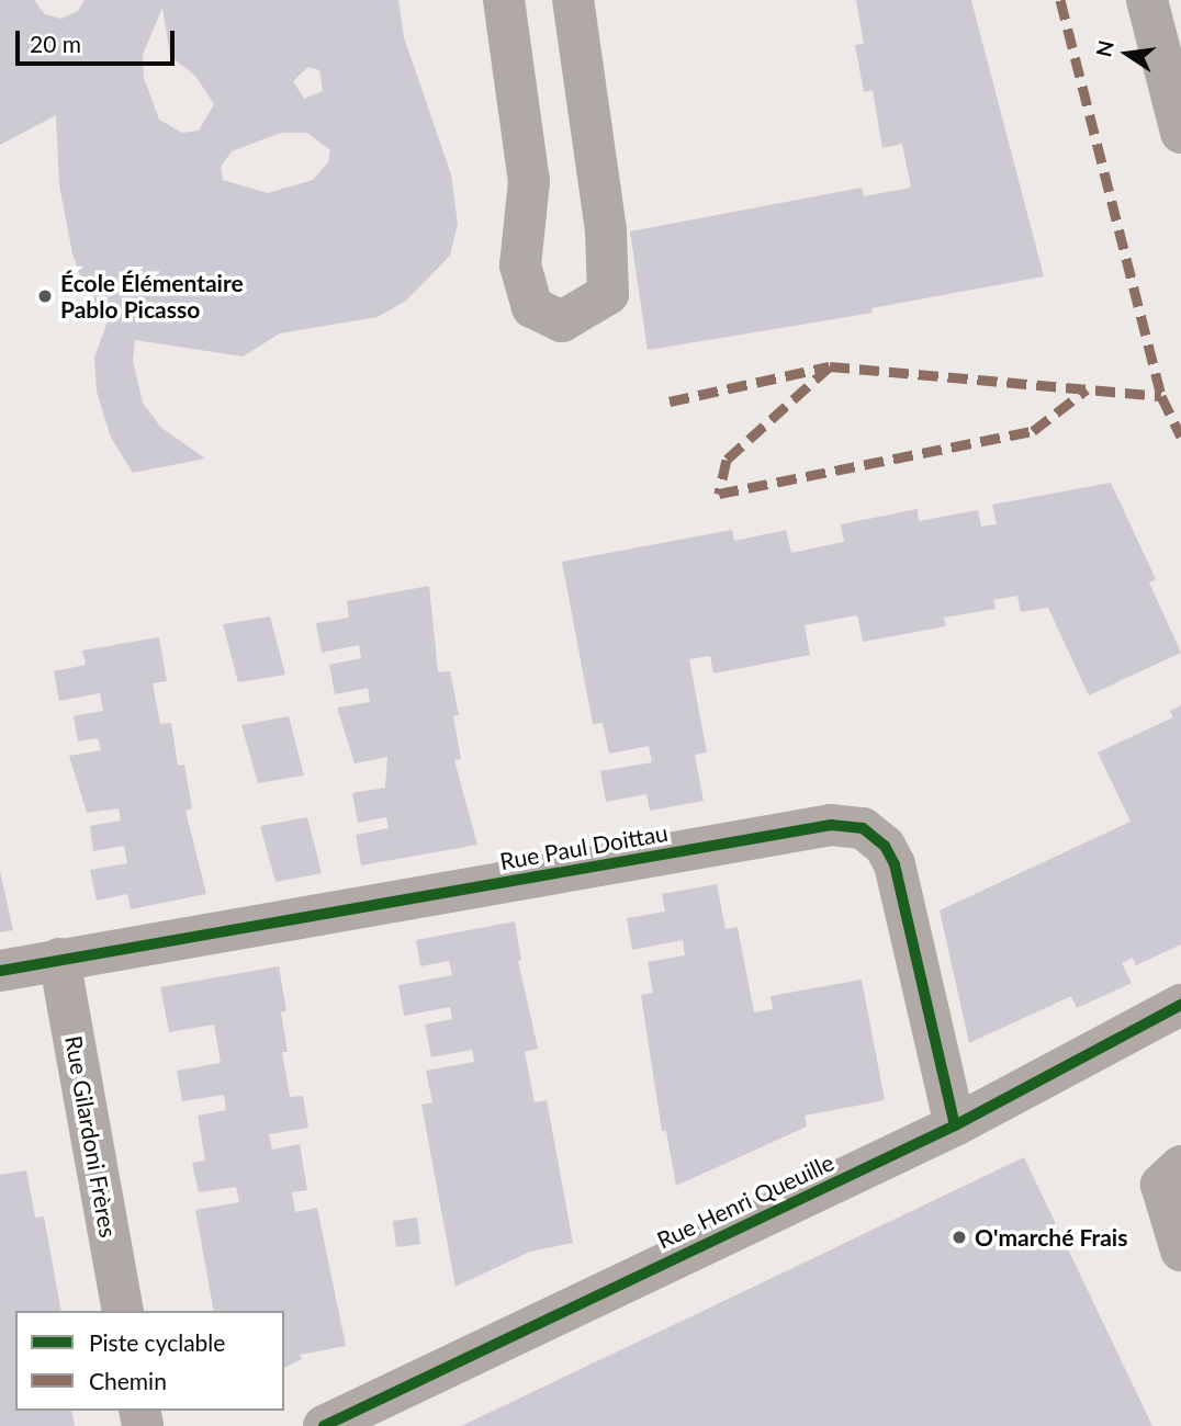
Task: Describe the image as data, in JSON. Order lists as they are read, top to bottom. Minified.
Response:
{"streets":{"street":["Rue Paul Doittau","Rue Gilardoni Frères","Rue Henri Queuille"]},"crossings":[["Rue Paul Doittau","Rue Gilardoni Frères"],["Rue Paul Doittau","Rue Henri Queuille"]],"places":["École Élémentaire Pablo Picasso","O'marché Frais"],"legend":["Piste cyclable","Chemin"],"scale_bar":"20 m","north":"left"}
